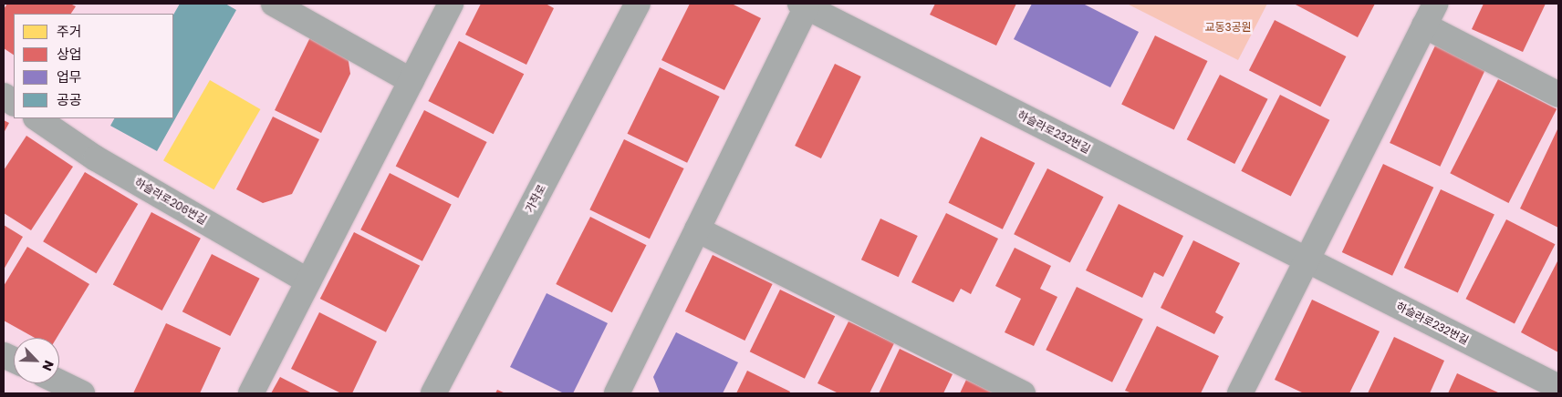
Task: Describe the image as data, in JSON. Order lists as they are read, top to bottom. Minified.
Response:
{"streets":{"street":["하슬라로232번길","가작로","하슬라로206번길"]},"parks":["교동3공원"],"legend":["주거","상업","업무","공공"],"north":"bottom right"}
